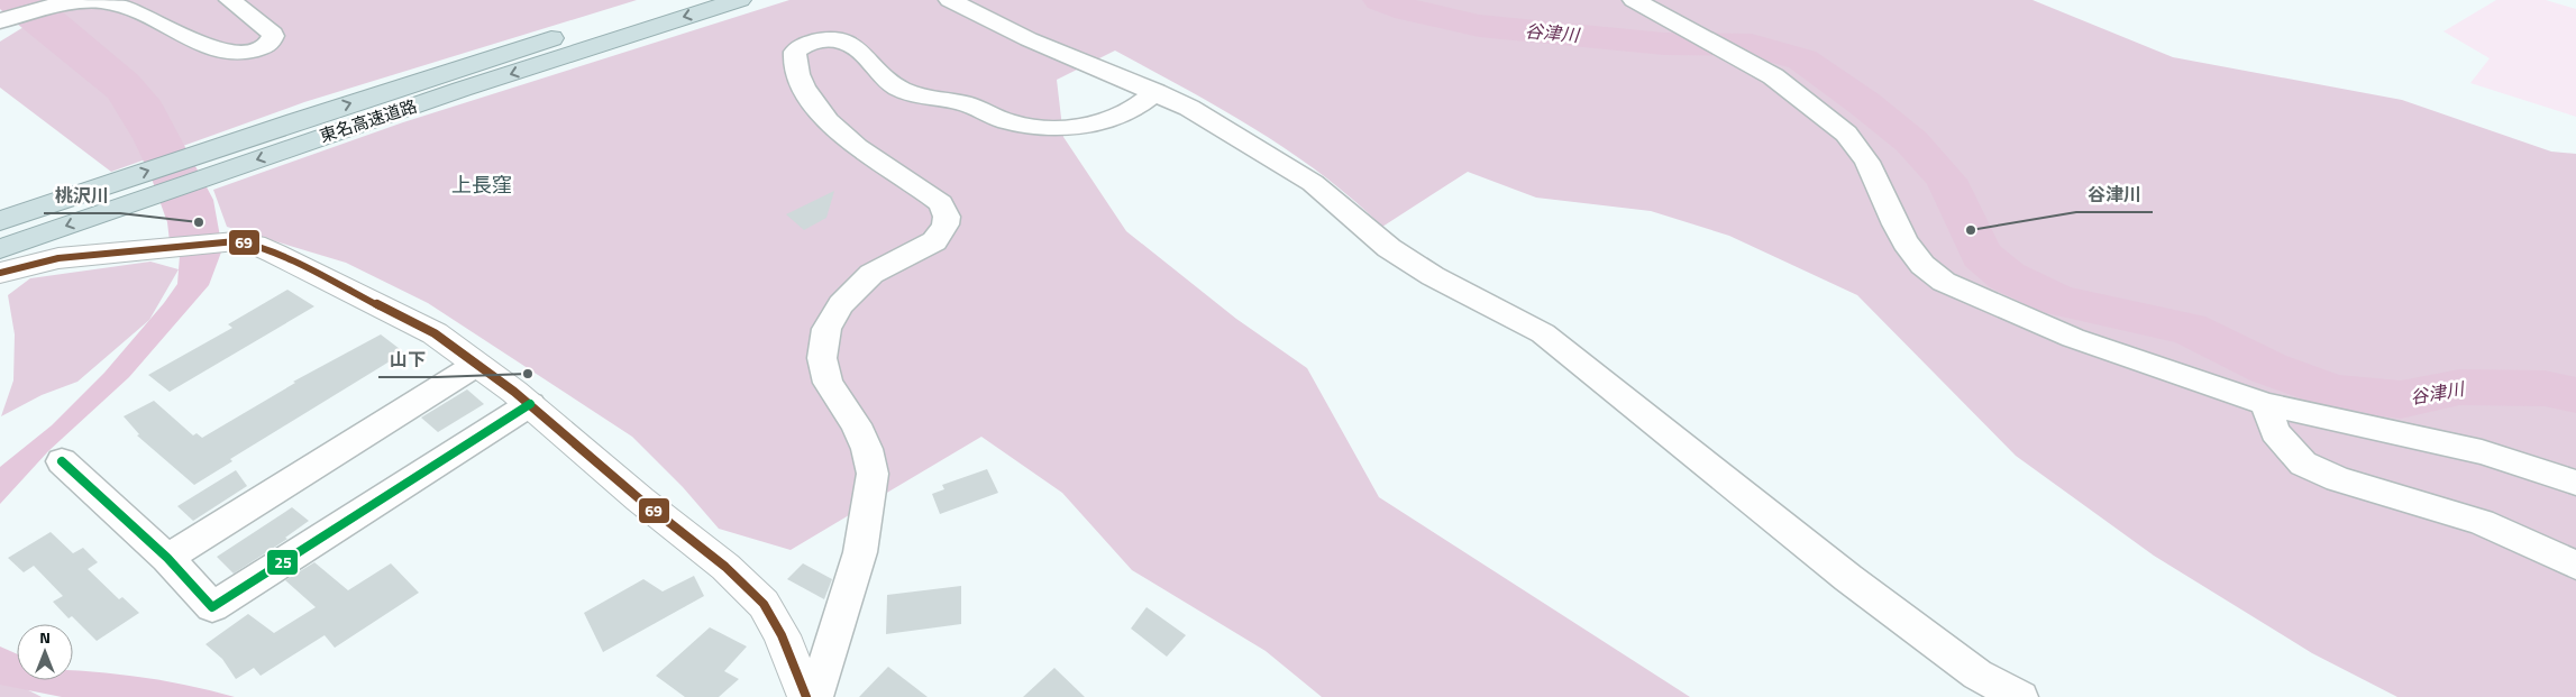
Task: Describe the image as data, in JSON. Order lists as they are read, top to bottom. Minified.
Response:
{"streets":{"highway":["東名高速道路"]},"districts":["上長窪"],"water":["谷津川"],"places":["桃沢川","谷津川","山下"],"lines":["transit line 69","transit line 25"],"north":"top"}
